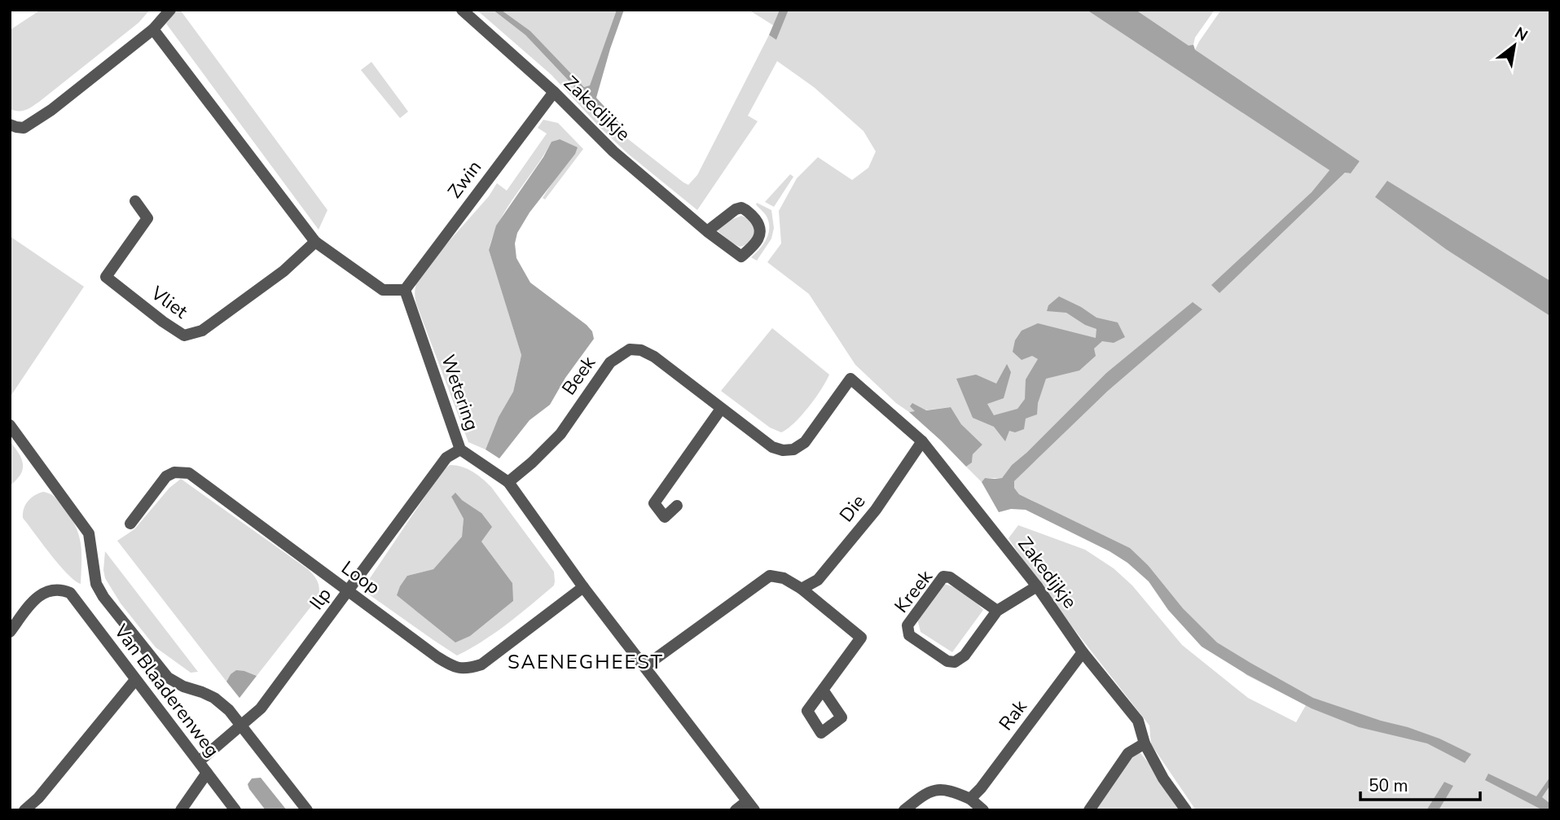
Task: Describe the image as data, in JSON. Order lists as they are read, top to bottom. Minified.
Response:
{"streets":{"street":["Zakedijkje","Zwin","Vliet","Beek","Wetering","Die","Loop","Kreek","Ilp","Van Blaaderenweg","Rak"]},"crossings":[["Zakedijkje","Zwin"],["Zakedijkje","Beek"],["Zakedijkje","Die"],["Zakedijkje","Kreek"],["Zakedijkje","Rak"],["Zwin","Wetering"],["Beek","Wetering"],["Wetering","Loop"],["Wetering","Ilp"],["Loop","Ilp"],["Ilp","Van Blaaderenweg"]],"districts":["SAENEGHEEST"],"scale_bar":"50 m","north":"top right"}
